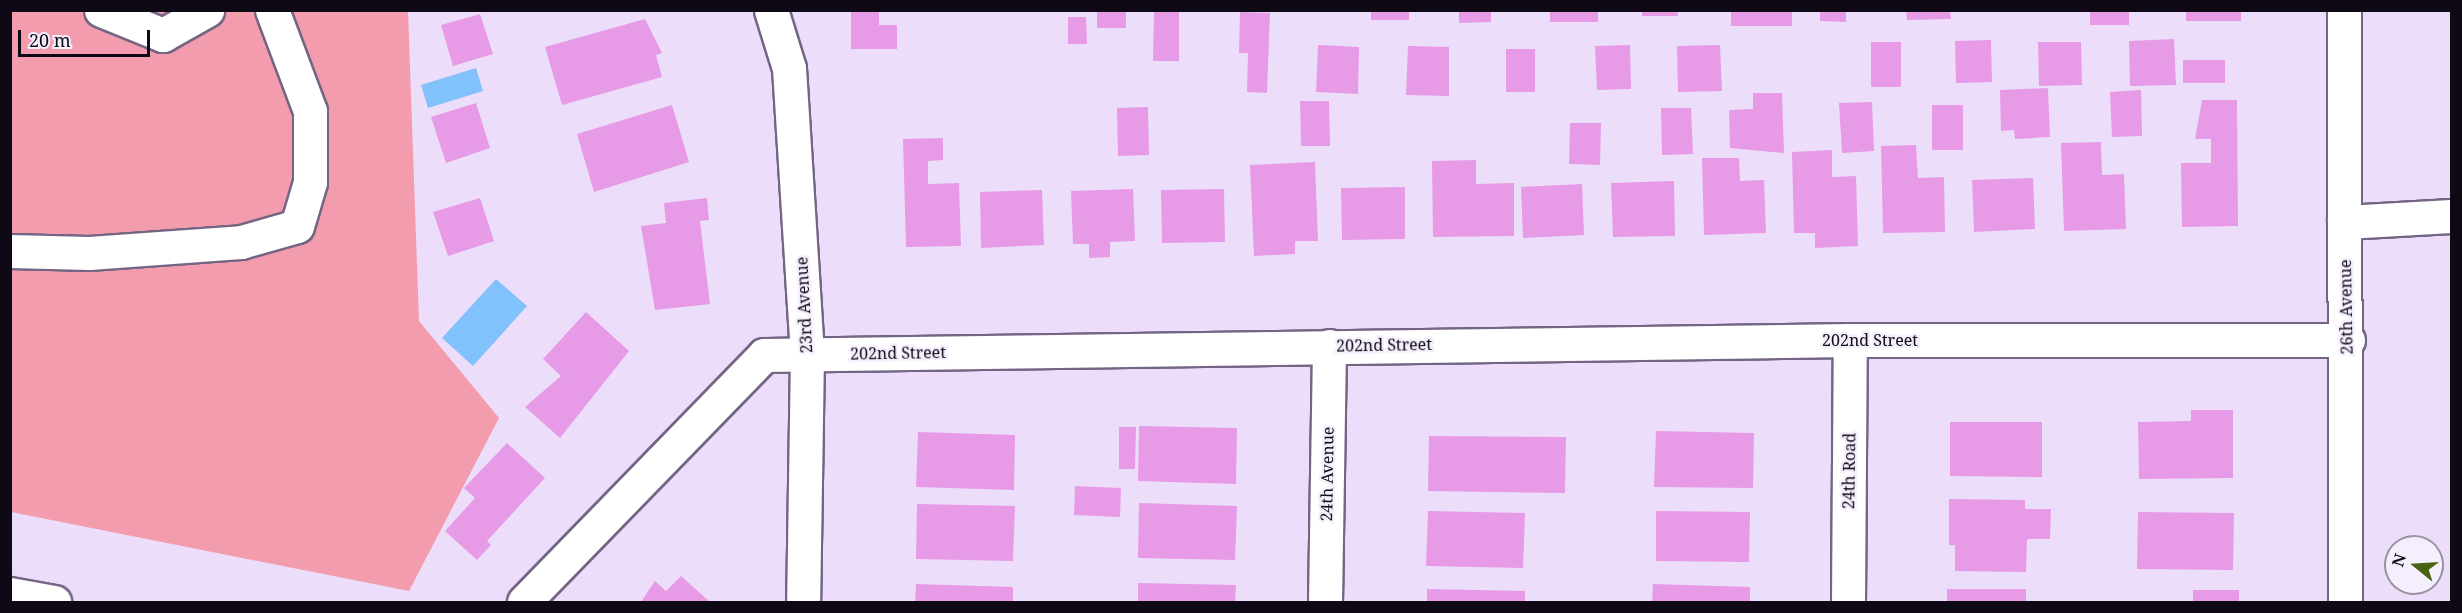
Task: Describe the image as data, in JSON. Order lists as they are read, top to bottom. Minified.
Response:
{"streets":{"street":["23rd Avenue","26th Avenue","202nd Street","24th Road","24th Avenue"]},"crossings":[["23rd Avenue","202nd Street"],["26th Avenue","202nd Street"],["202nd Street","24th Road"],["202nd Street","24th Avenue"]],"scale_bar":"20 m","north":"left"}
